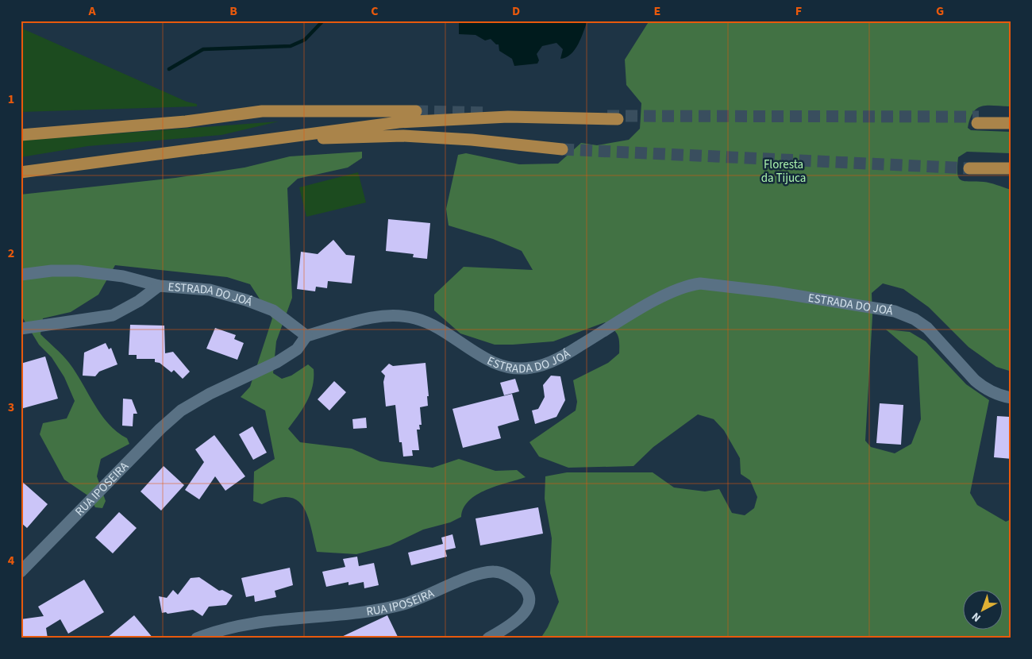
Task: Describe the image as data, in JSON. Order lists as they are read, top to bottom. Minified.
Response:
{"streets":{"street":["ESTRADA DO JOÁ","RUA IPOSEIRA"]},"crossings":[["ESTRADA DO JOÁ","RUA IPOSEIRA"]],"parks":["Floresta da Tijuca"],"north":"bottom left","grid":{"columns":["A","B","C","D","E","F","G"],"rows":["1","2","3","4"]}}
